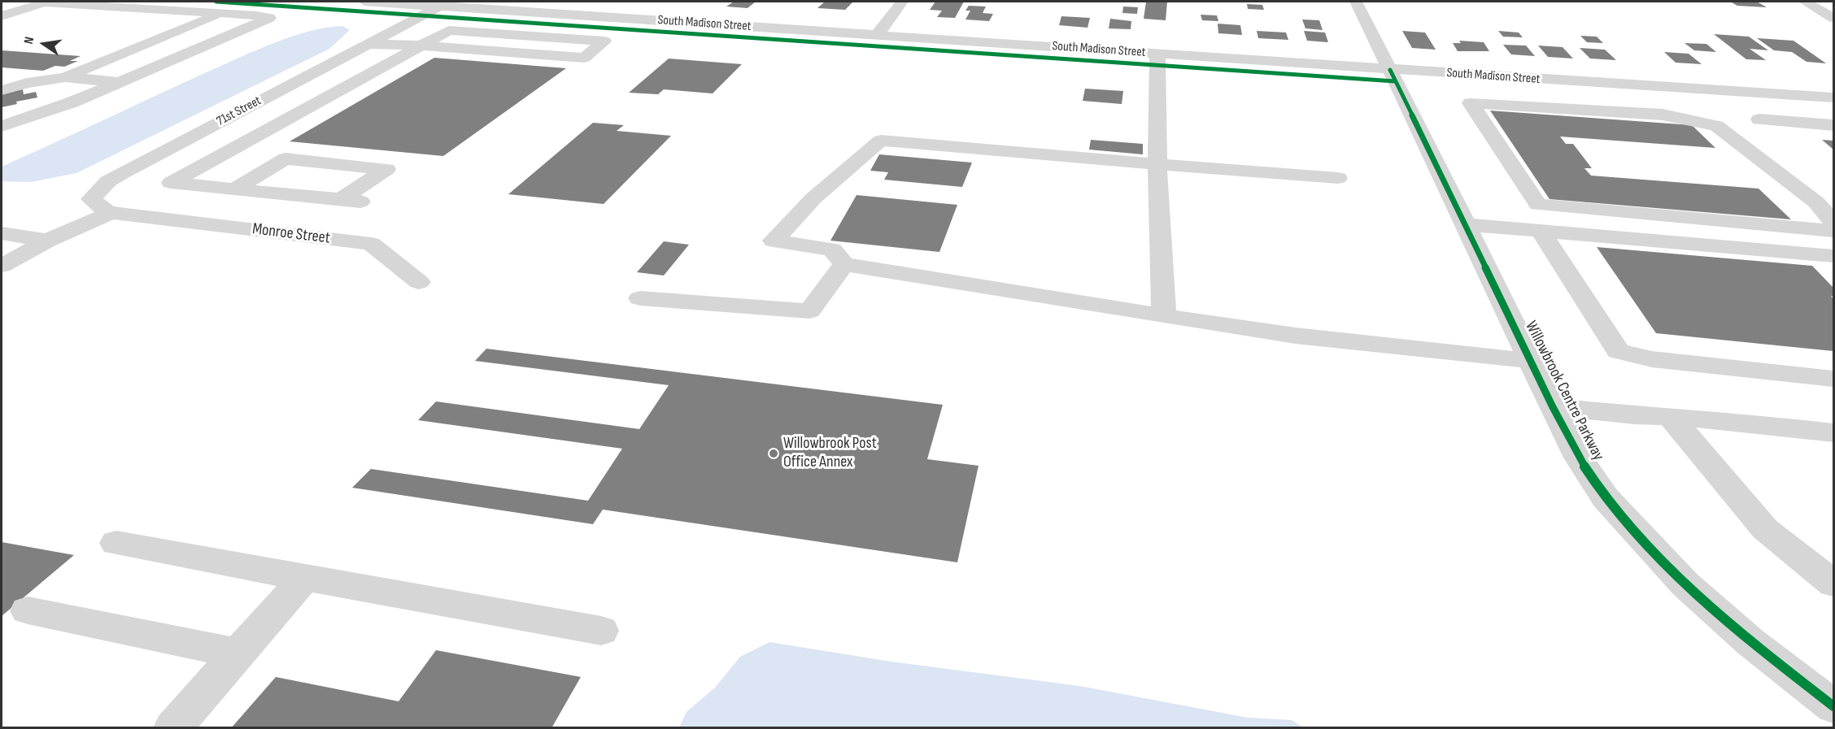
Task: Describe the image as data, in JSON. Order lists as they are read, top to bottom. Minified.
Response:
{"streets":{"street":["South Madison Street","71st Street","Monroe Street","Willowbrook Centre Parkway"]},"crossings":[["South Madison Street","71st Street"],["South Madison Street","Willowbrook Centre Parkway"],["71st Street","Monroe Street"]],"places":["Willowbrook Post Office Annex"],"north":"left"}
